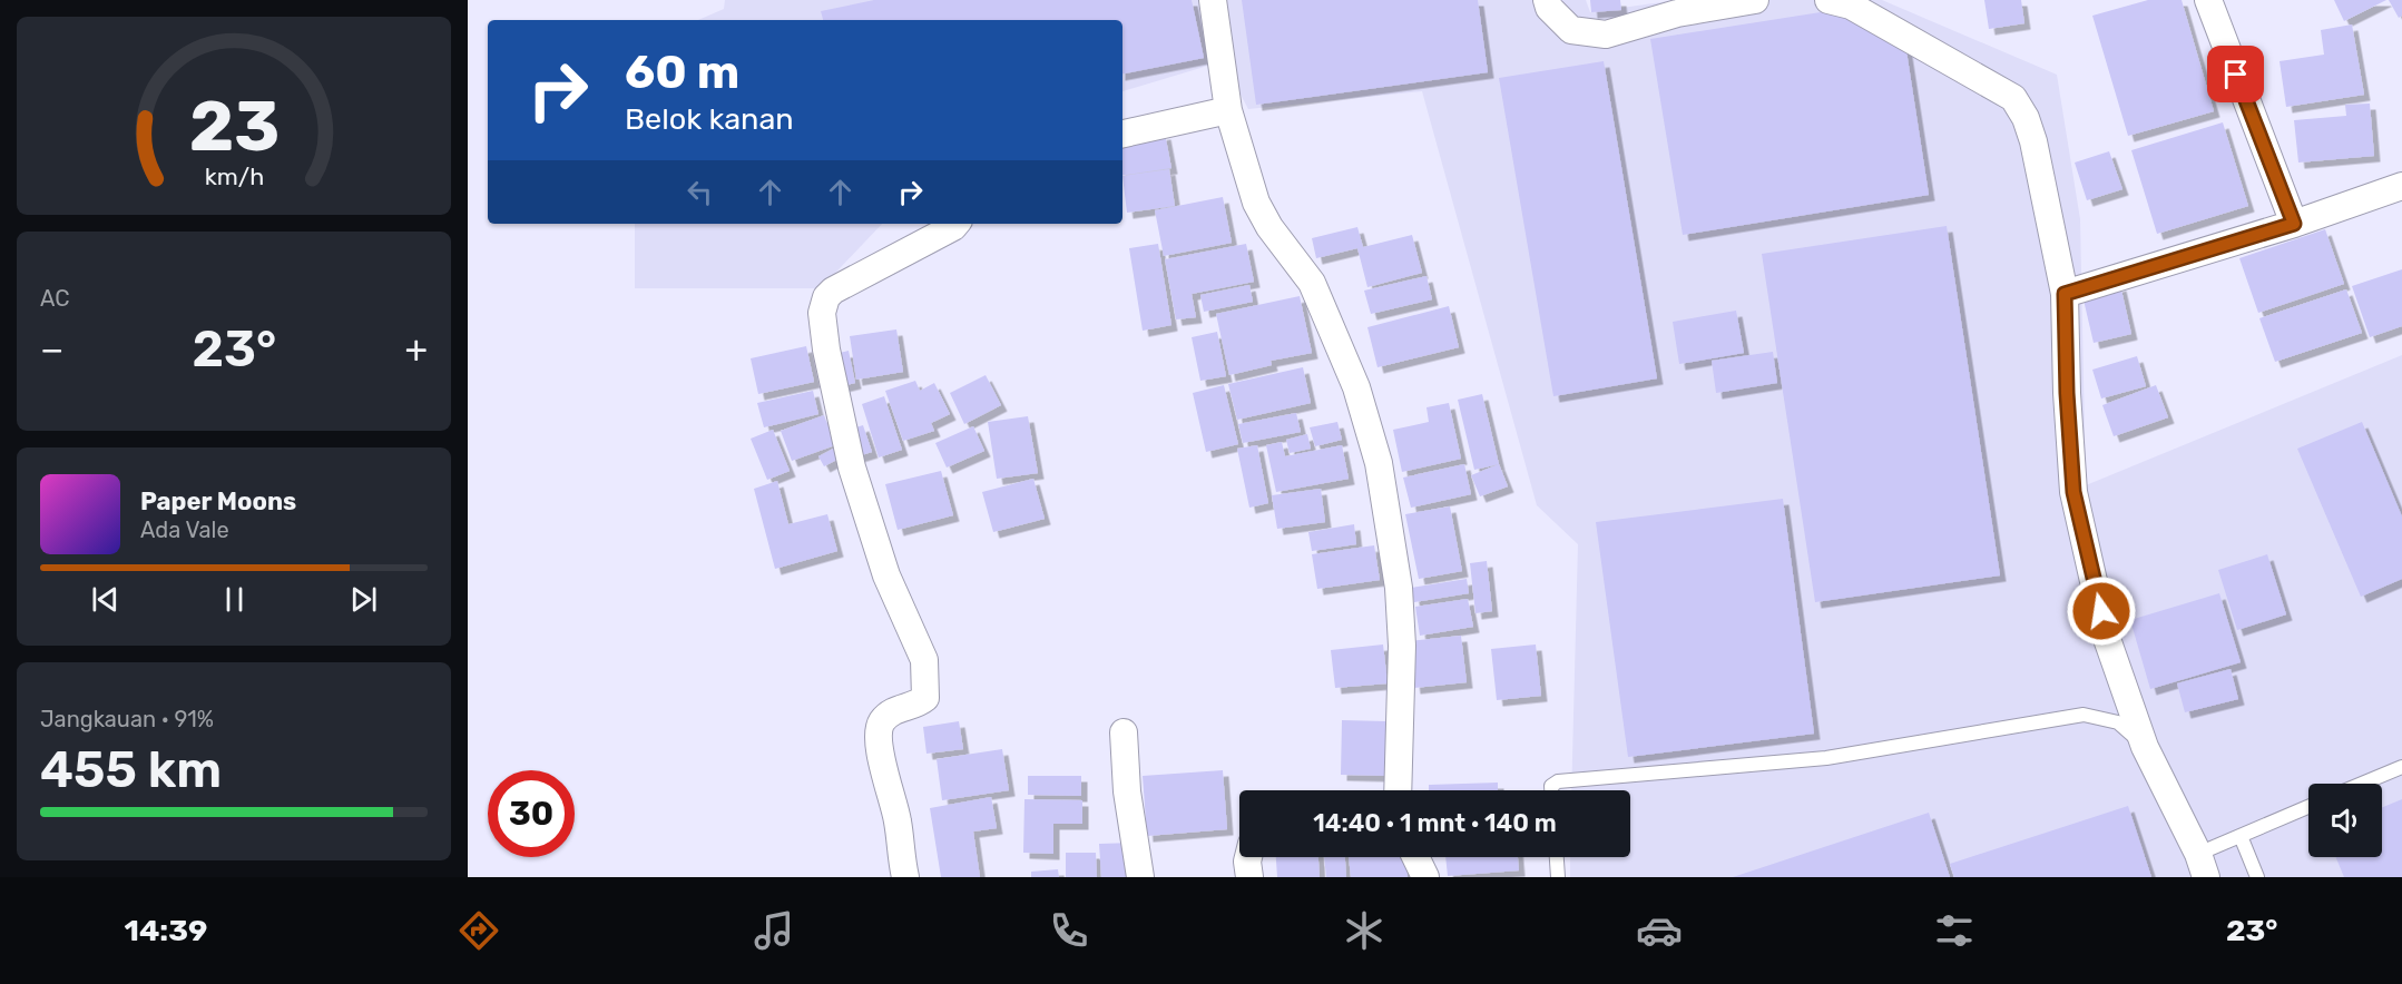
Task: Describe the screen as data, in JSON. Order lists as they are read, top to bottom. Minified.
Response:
{"page":{"turn":["60 m","Belok kanan"],"tile":["AC",["Jangkauan · 91%","455 km"]],"heat":["−","23°","+"],"song":["Paper Moons","Ada Vale"],"limit":"30","trip":"14:40 · 1 mnt · 140 m","tabs":["14:39","23°"],"gauge":["23","km/h"]}}
